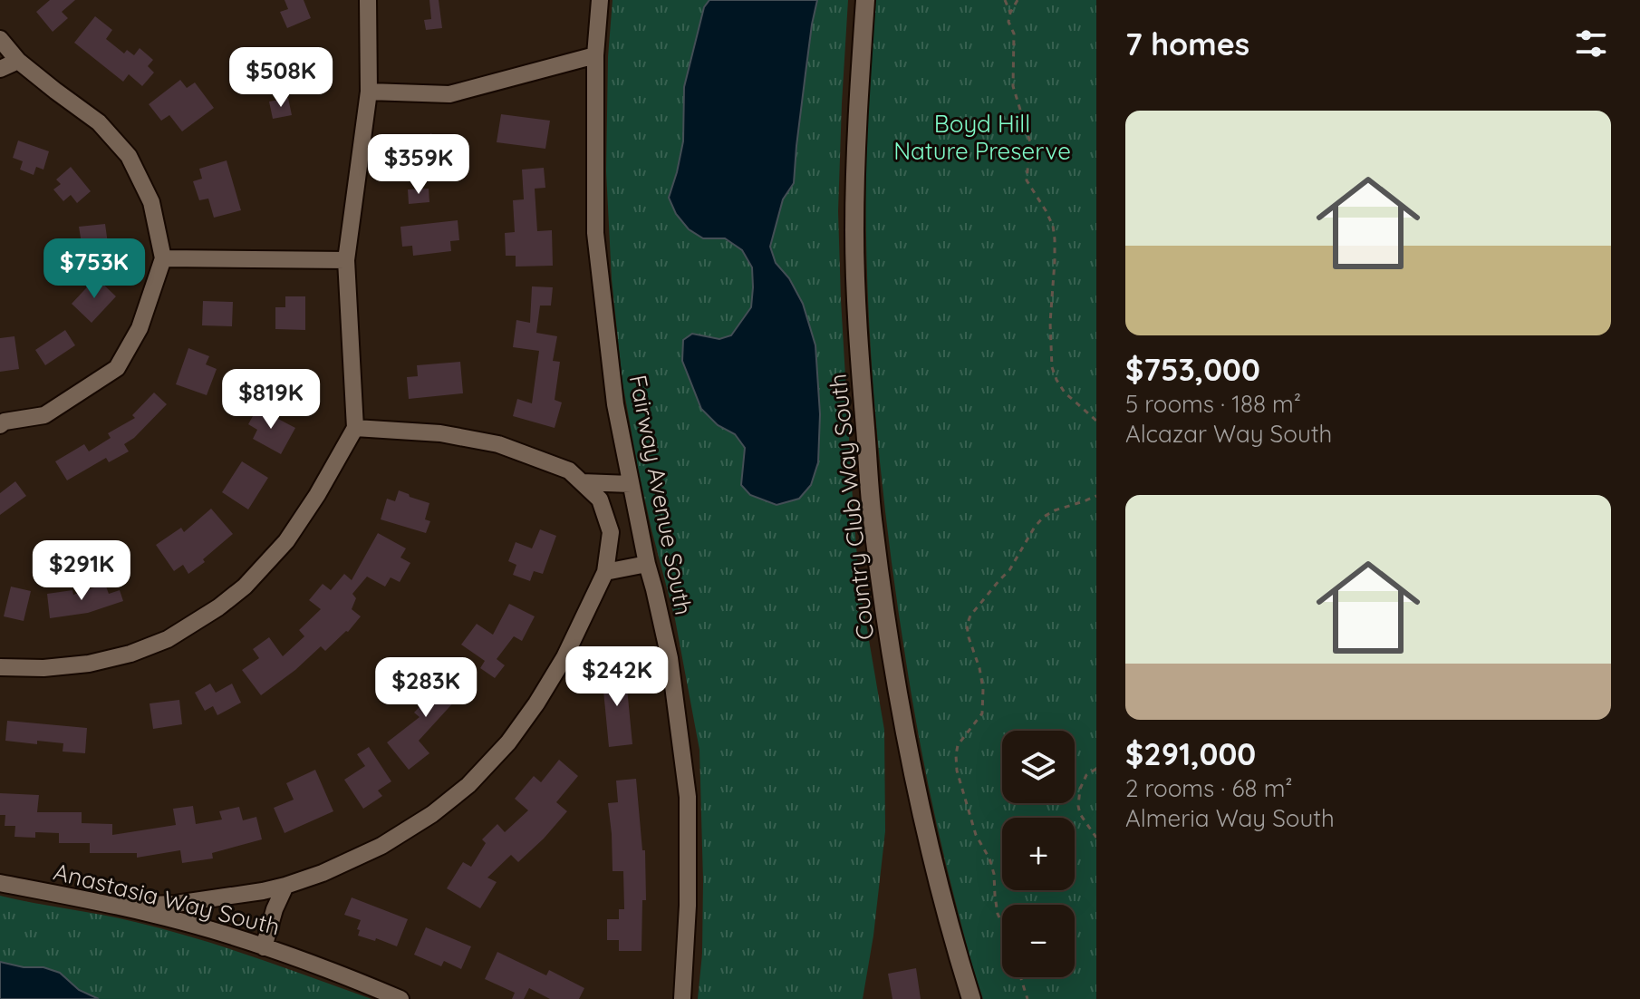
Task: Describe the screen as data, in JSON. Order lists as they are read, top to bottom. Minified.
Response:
{"streets":{"street":["Fairway Avenue South","Country Club Way South","Anastasia Way South"]},"parks":["Boyd Hill Nature Preserve"],"page":{"heading":"7 homes","price":["$508K","$359K","$753K","$819K","$291K","$242K","$283K"],"list":[{"name":"$753,000","note":"5 rooms · 188 m² · Alcazar Way South"},{"name":"$291,000","note":"2 rooms · 68 m² · Almeria Way South"}],"map_buttons":["+","−"]}}
